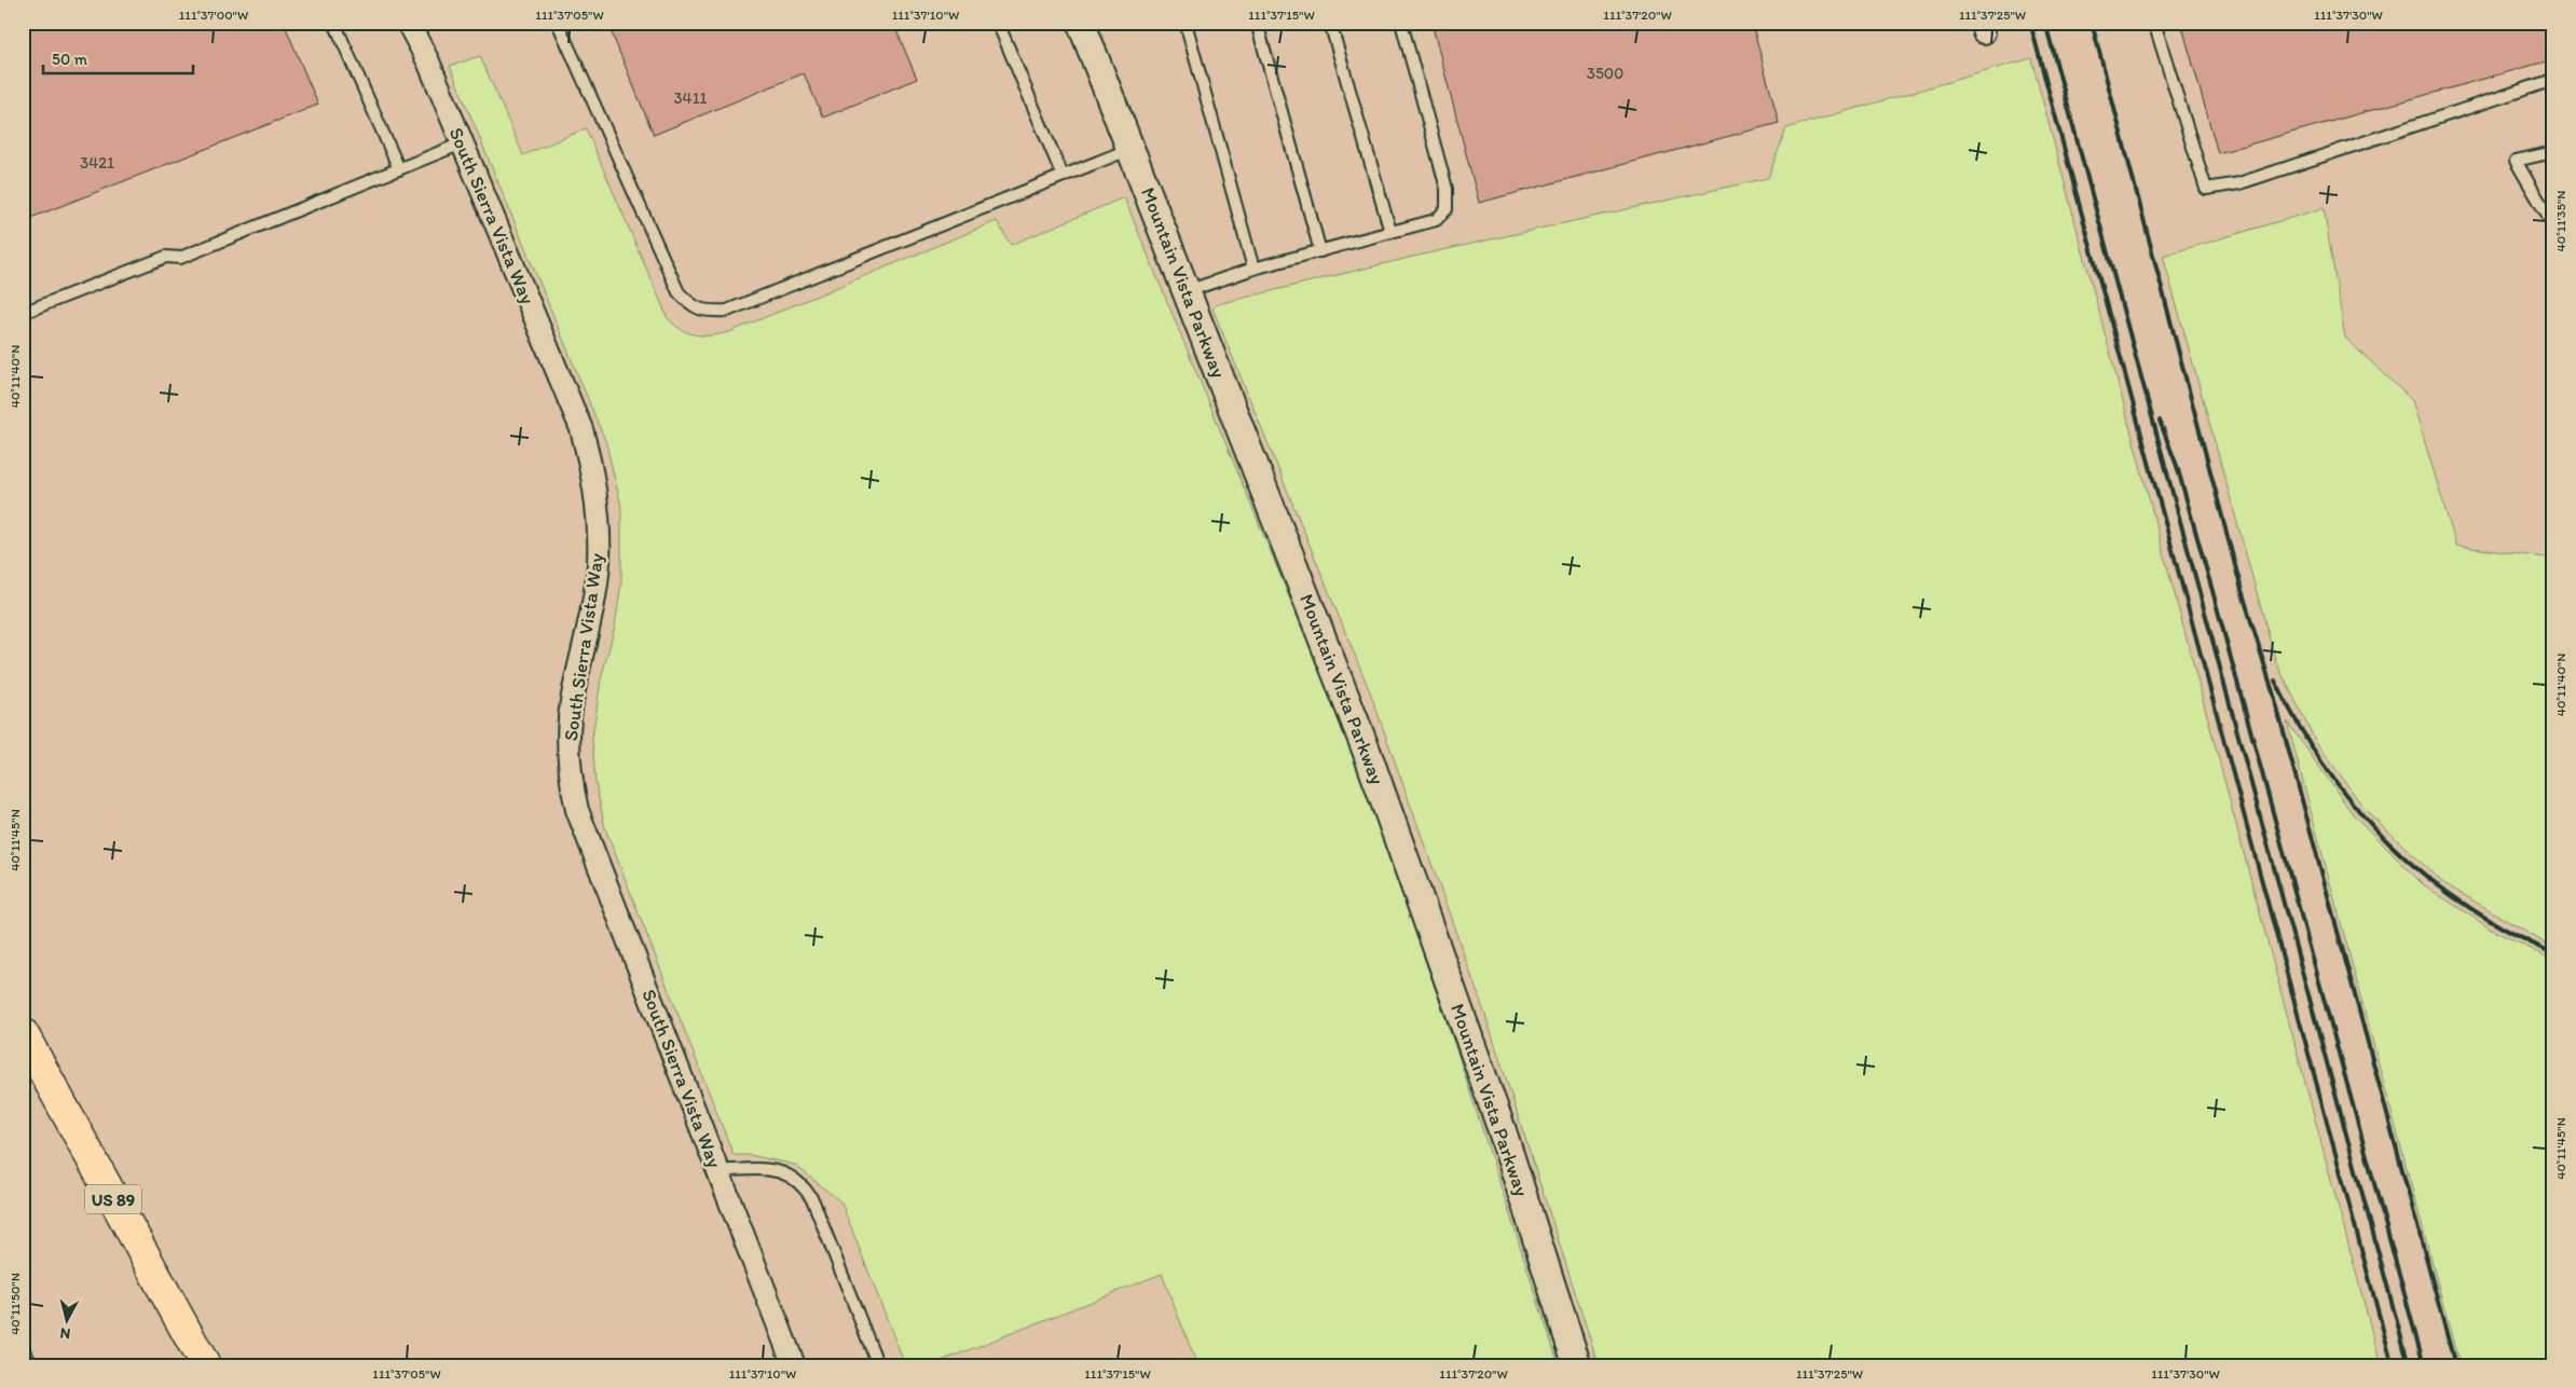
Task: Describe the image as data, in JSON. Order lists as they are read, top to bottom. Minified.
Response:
{"streets":{"main road":["US 89"],"street":["South Sierra Vista Way","Mountain Vista Parkway"]},"house_numbers":["3500","3411","3421"],"scale_bar":"50 m","north":"bottom","coordinates":["111°37'00\"W","111°37'05\"W","111°37'10\"W","111°37'15\"W","111°37'20\"W","111°37'25\"W","111°37'30\"W","40°11'35\"N","40°11'40\"N","40°11'45\"N","40°11'50\"N"]}
